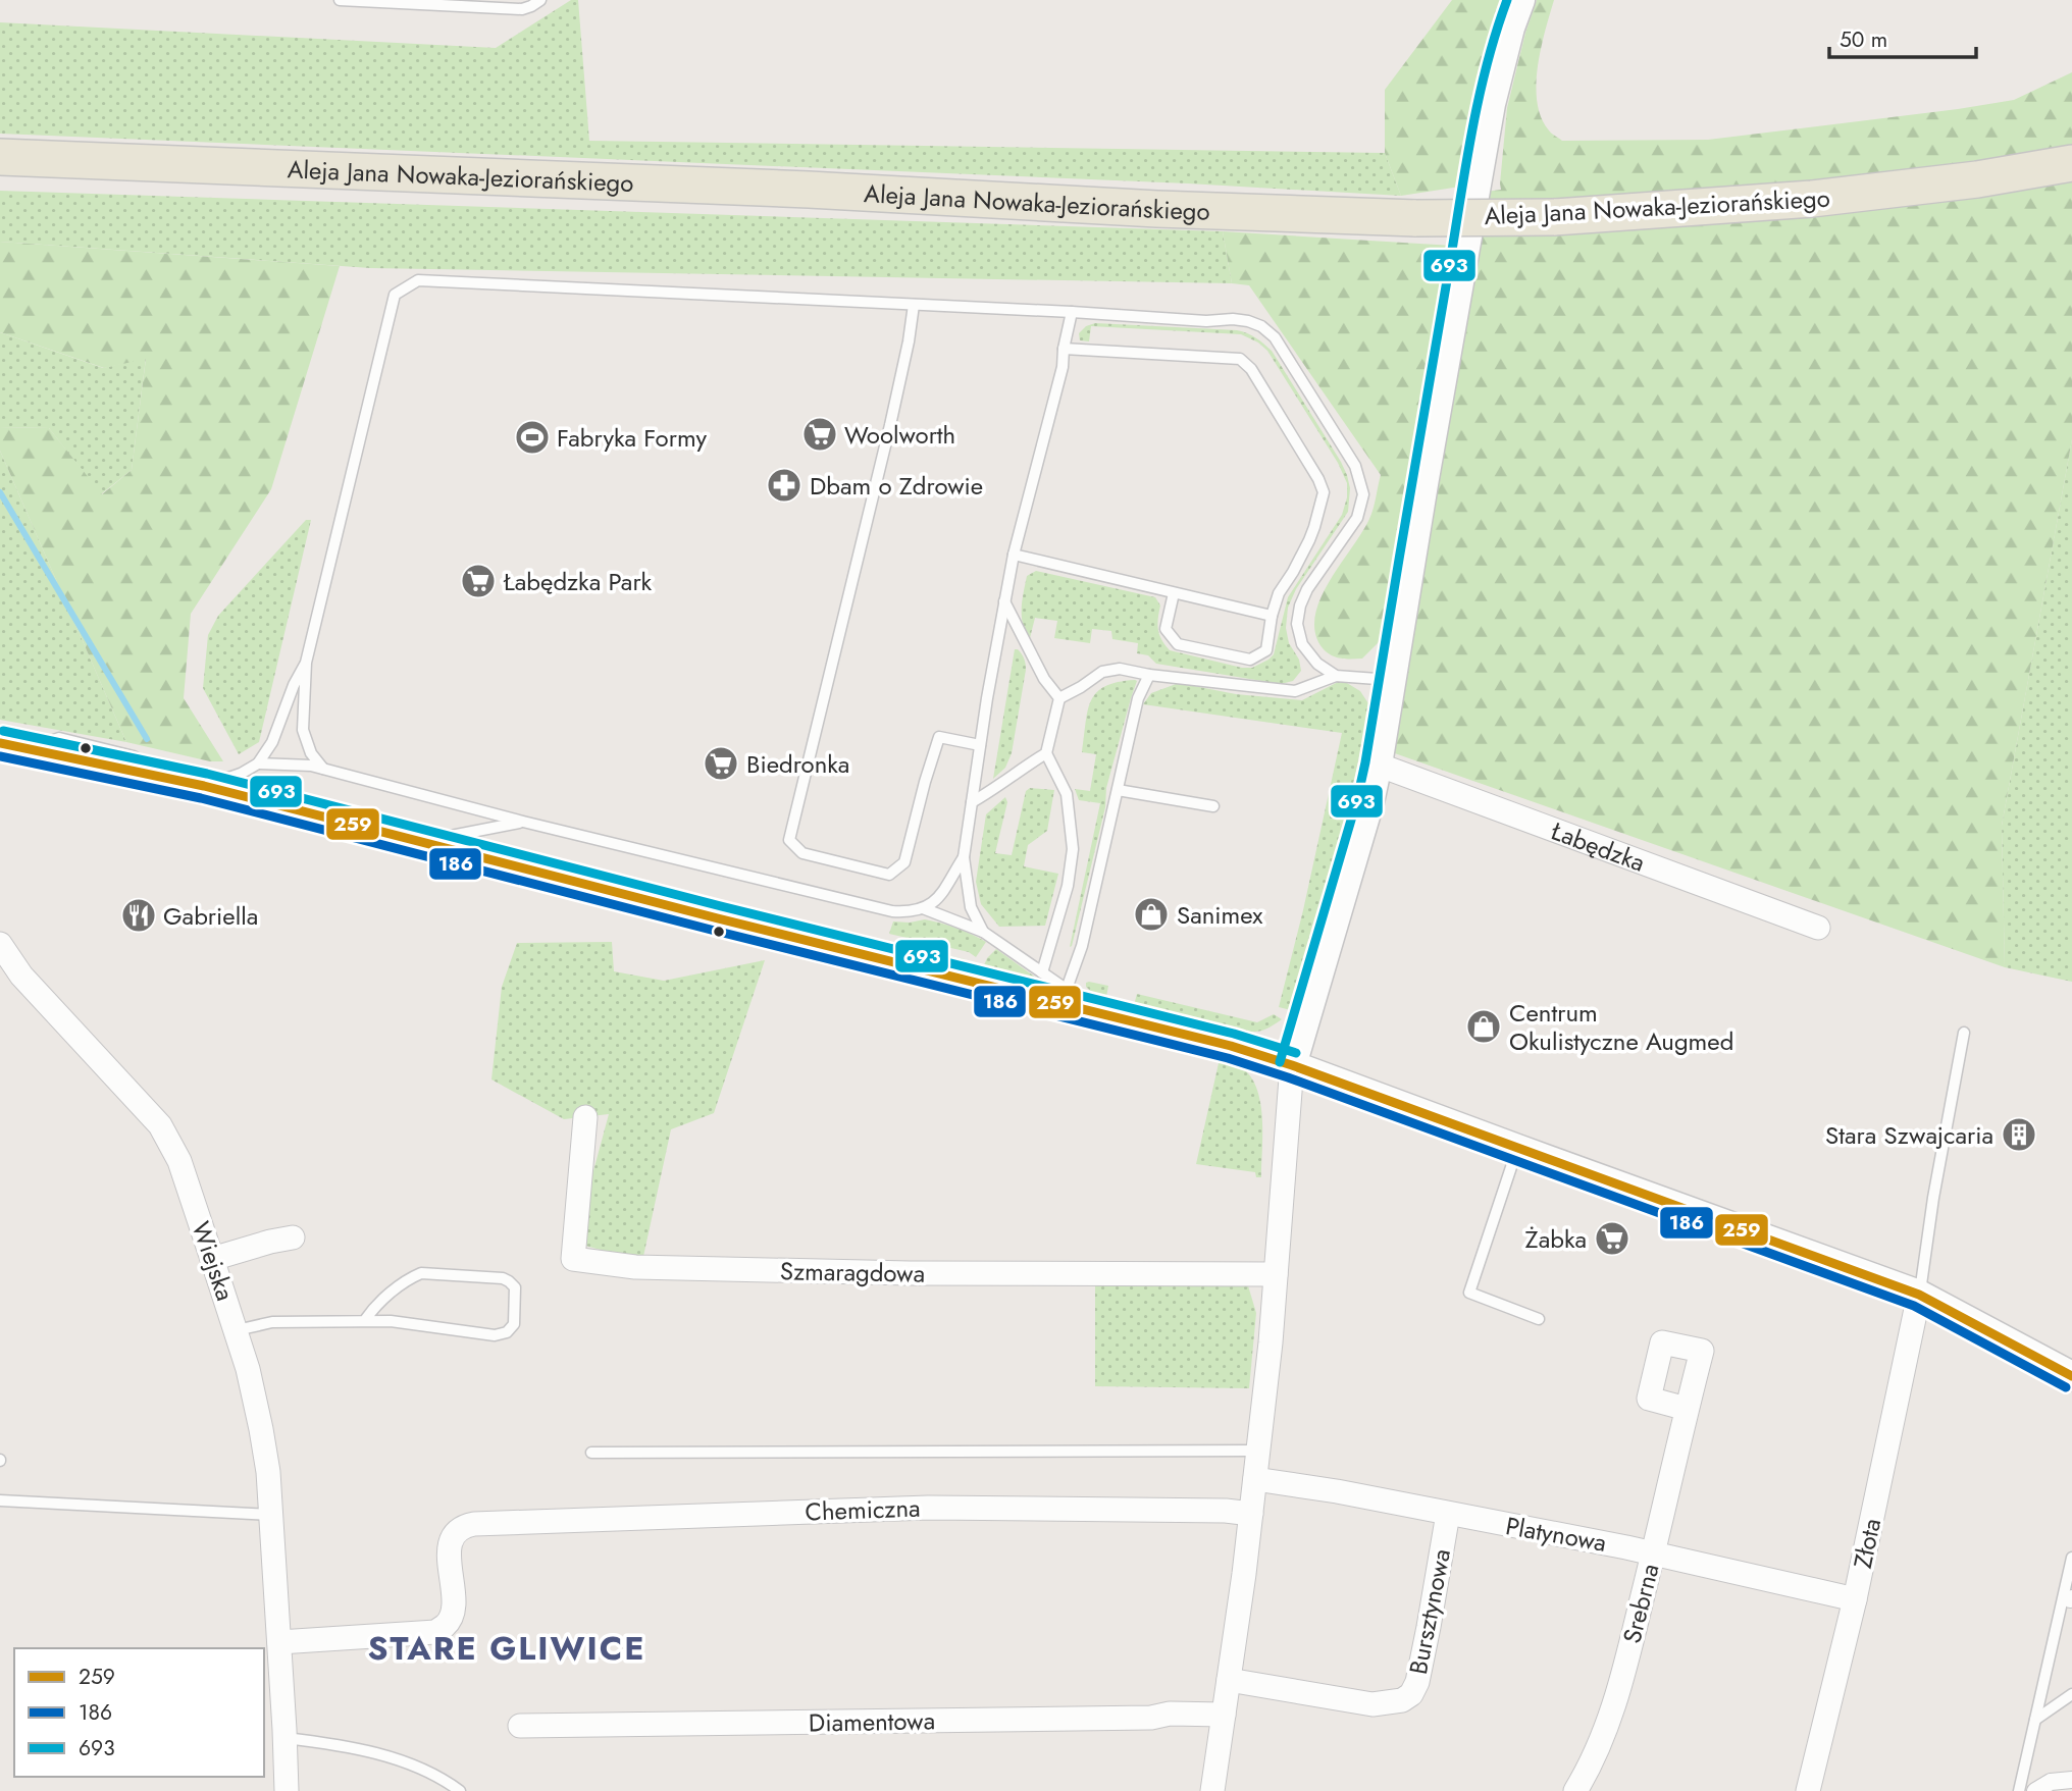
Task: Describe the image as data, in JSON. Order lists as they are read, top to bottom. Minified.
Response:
{"streets":{"main road":["Aleja Jana Nowaka-Jeziorańskiego"],"street":["Łabędzka","Wiejska","Szmaragdowa","Chemiczna","Platynowa","Złota","Srebrna","Bursztynowa","Diamentowa"]},"crossings":[["Wiejska","Chemiczna"],["Platynowa","Złota"],["Platynowa","Srebrna"],["Platynowa","Bursztynowa"]],"districts":["STARE GLIWICE"],"places":{"supermarket":["Woolworth","Łabędzka Park","Biedronka","Żabka"],"sports":["Fabryka Formy"],"pharmacy":["Dbam o Zdrowie"],"shop":["Sanimex","Centrum Okulistyczne Augmed"],"restaurant":["Gabriella"],"building":["Stara Szwajcaria"]},"lines":["transit line 693","transit line 259","transit line 186"],"legend":["259","186","693"],"scale_bar":"50 m"}
